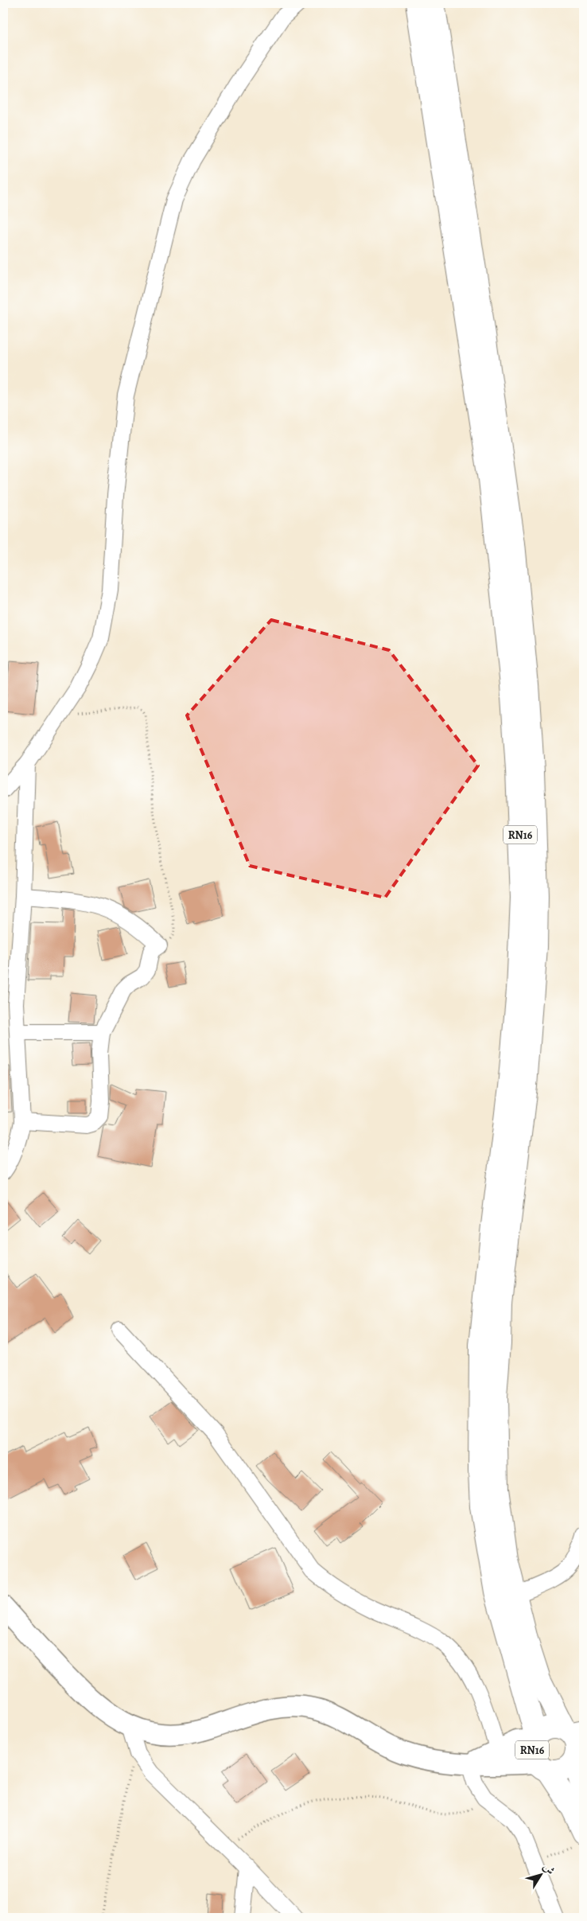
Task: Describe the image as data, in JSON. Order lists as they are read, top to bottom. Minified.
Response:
{"streets":{"highway":["RN16"]},"north":"top right"}
